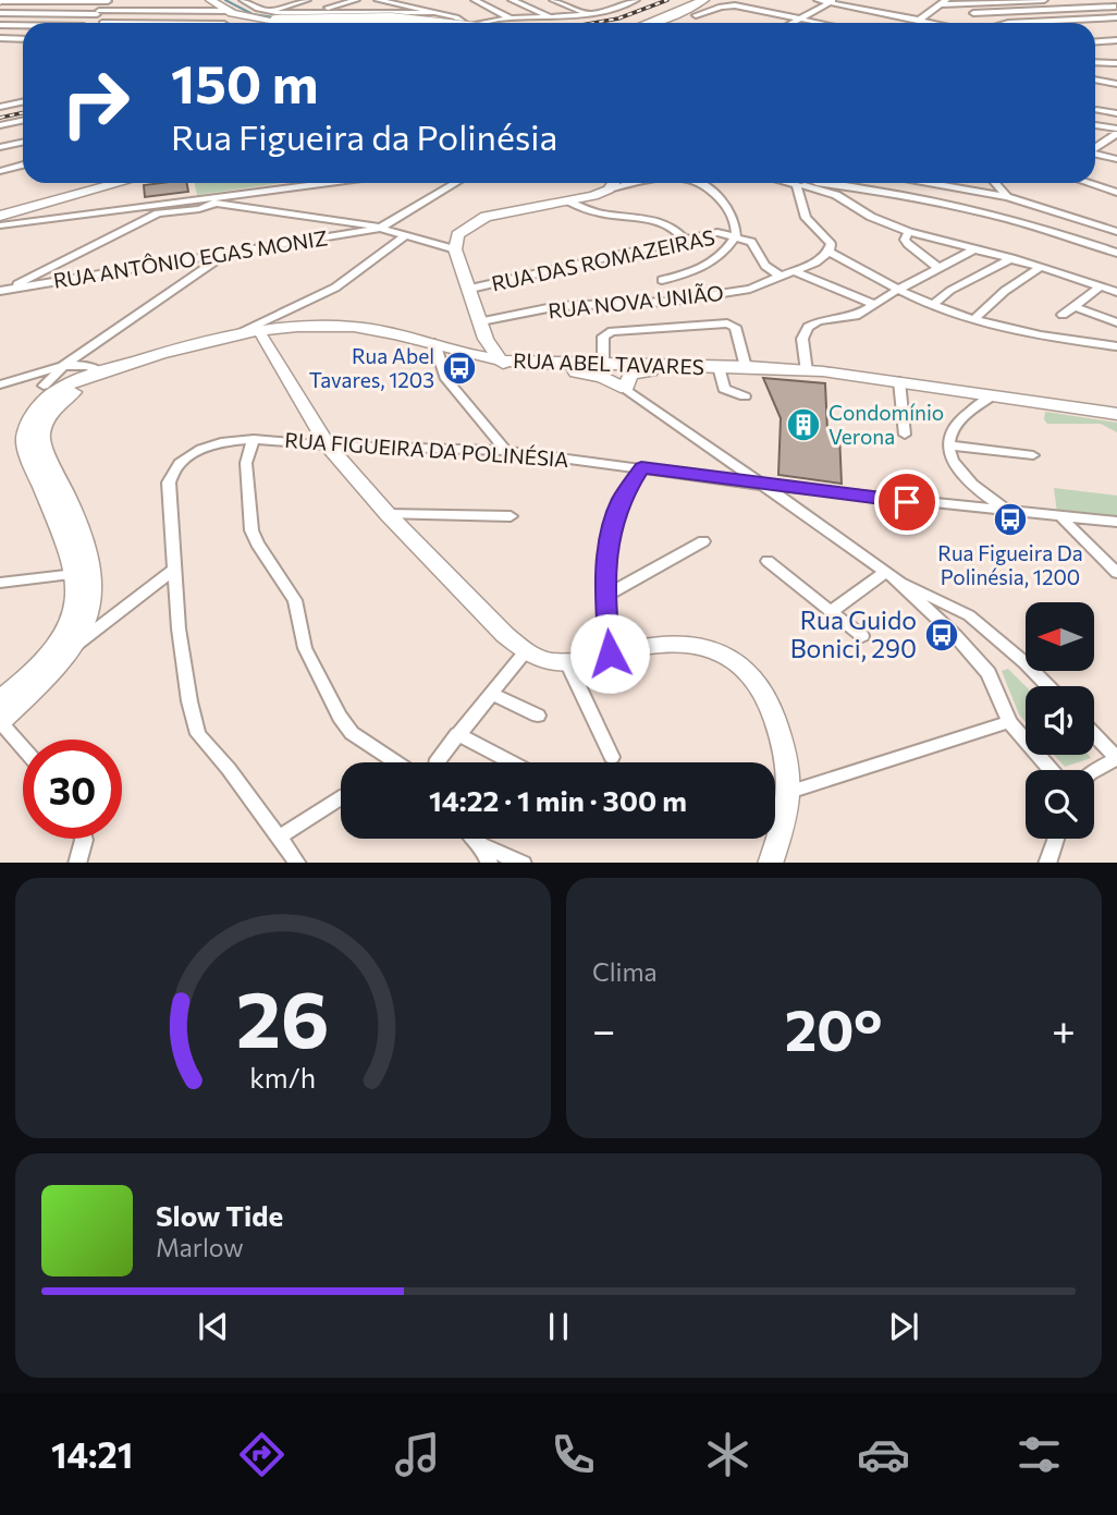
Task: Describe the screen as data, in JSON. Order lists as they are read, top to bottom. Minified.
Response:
{"streets":{"street":["RUA ANTÔNIO EGAS MONIZ","RUA DAS ROMAZEIRAS","RUA NOVA UNIÃO","RUA ABEL TAVARES","RUA FIGUEIRA DA POLINÉSIA"]},"places":{"bus stop":["Rua Abel Tavares, 1203","Rua Figueira Da Polinésia, 1200","Rua Guido Bonici, 290"],"building":["Condomínio Verona"]},"north":"left","page":{"turn":["150 m","Rua Figueira da Polinésia"],"limit":"30","trip":"14:22 · 1 min · 300 m","tile":"Clima","heat":["−","20°","+"],"song":["Slow Tide","Marlow"],"tabs":"14:21","gauge":["26","km/h"]}}
